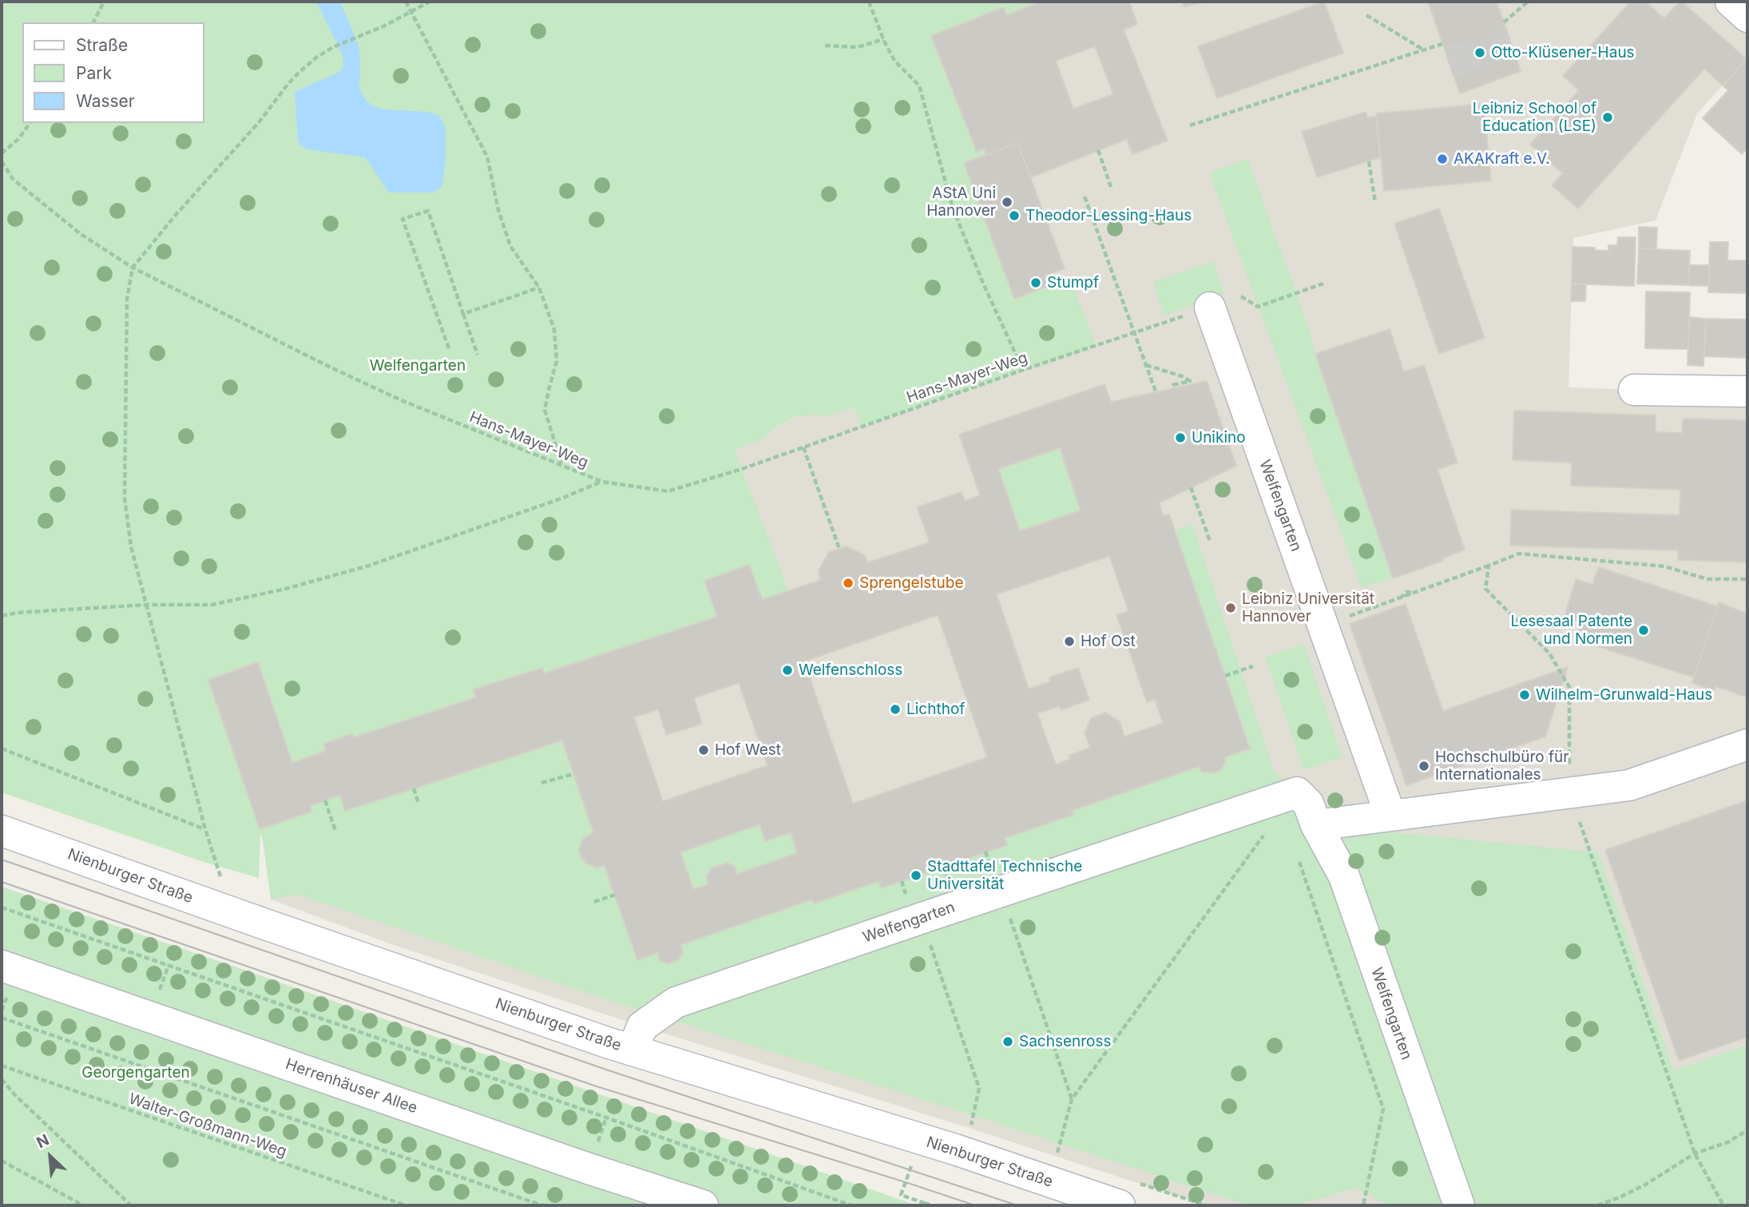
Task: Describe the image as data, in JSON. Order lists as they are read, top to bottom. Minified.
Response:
{"streets":{"street":["Welfengarten","Nienburger Straße","Herrenhäuser Allee"],"path":["Hans-Mayer-Weg","Walter-Großmann-Weg"]},"crossings":[["Welfengarten","Nienburger Straße"]],"parks":["Welfengarten","Georgengarten"],"places":["Otto-Klüsener-Haus","Leibniz School of Education (LSE)","AKAKraft e.V.","AStA Uni Hannover","Theodor-Lessing-Haus","Stumpf","Unikino","Sprengelstube","Leibniz Universität Hannover","Lesesaal Patente und Normen","Hof Ost","Welfenschloss","Wilhelm-Grunwald-Haus","Lichthof","Hof West","Hochschulbüro für Internationales","Stadttafel Technische Universität","Sachsenross"],"legend":["Straße","Park","Wasser"],"north":"top left"}
